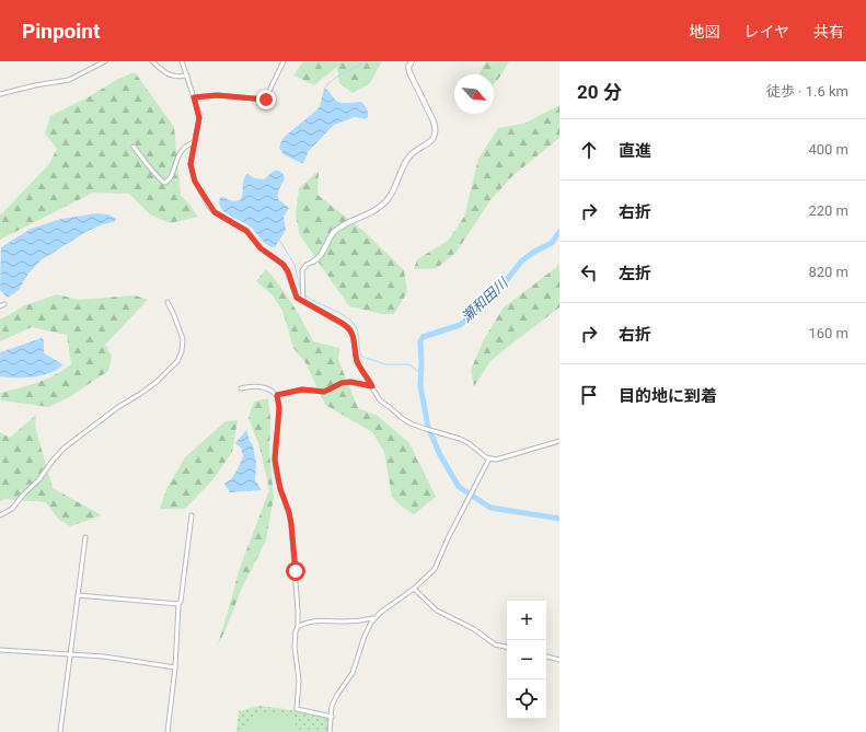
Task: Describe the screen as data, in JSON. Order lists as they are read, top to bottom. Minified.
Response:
{"water":["瀬和田川"],"north":"bottom right","page":{"header":"Pinpoint","nav":["地図","レイヤ","共有"],"heading":["20 分","徒歩 · 1.6 km"],"list":[["直進","400 m"],["右折","220 m"],["左折","820 m"],["右折","160 m"],"目的地に到着"],"map_buttons":["+","−"]}}
